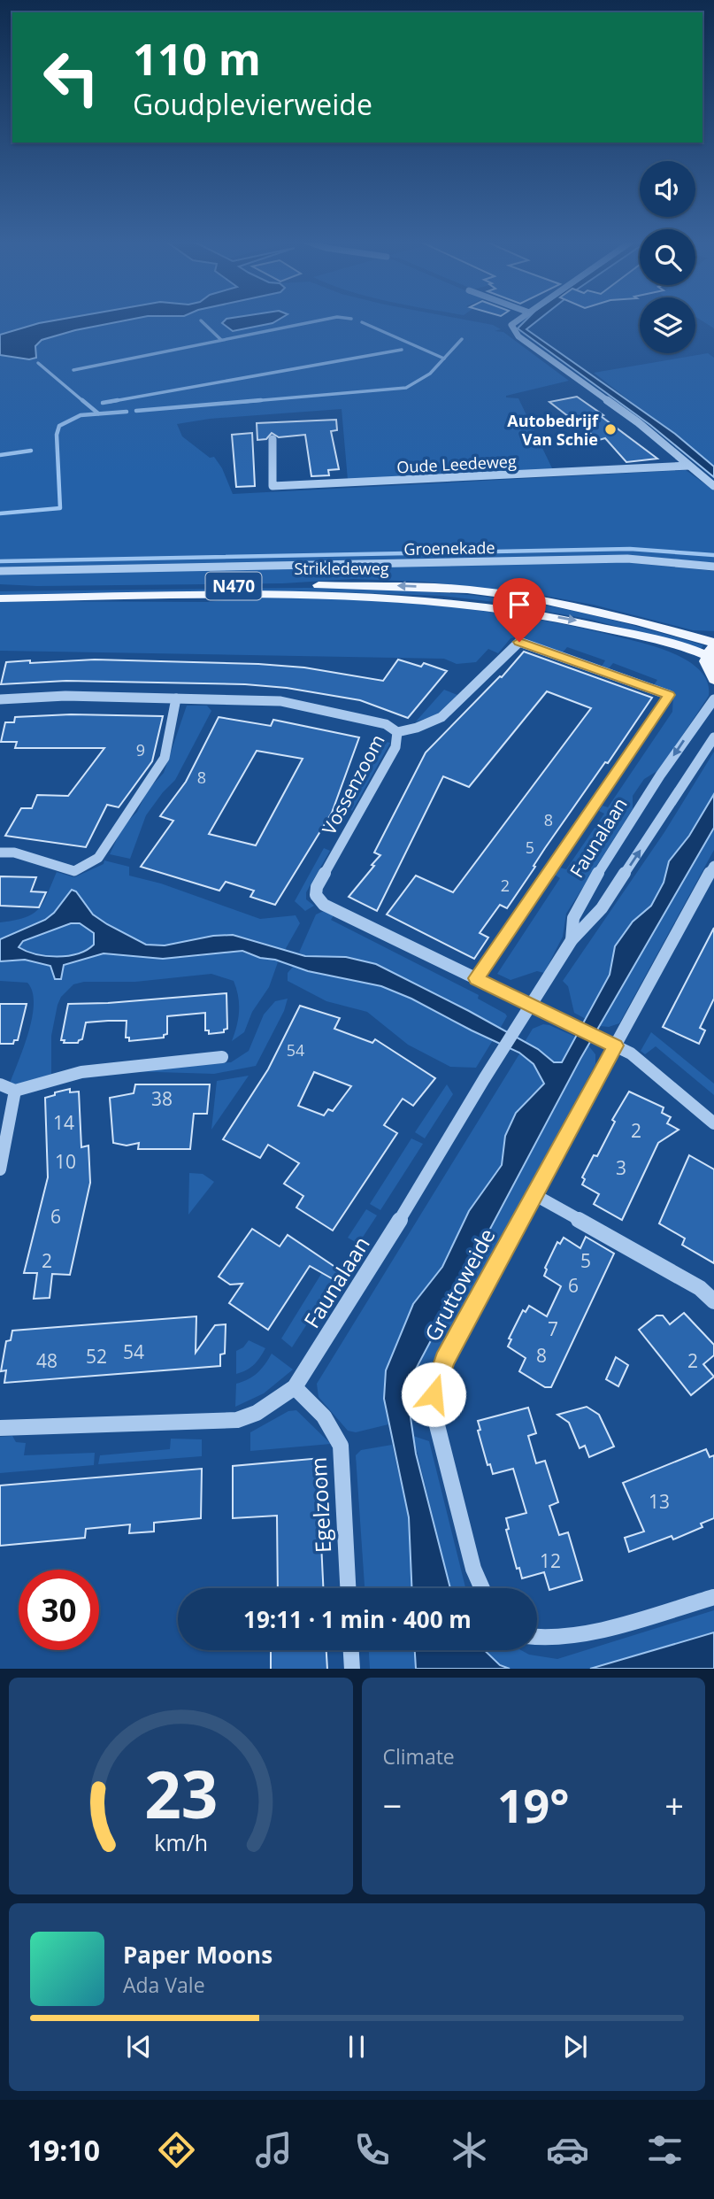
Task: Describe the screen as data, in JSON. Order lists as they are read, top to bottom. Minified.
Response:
{"streets":{"main road":["Strikledeweg","N470"],"street":["Oude Leedeweg","Groenekade","Vossenzoom","Faunalaan","Gruttoweide","Egelzoom"]},"crossings":[["Vossenzoom","Faunalaan"],["Faunalaan","Egelzoom"]],"places":["Autobedrijf Van Schie"],"house_numbers":["9","8","8","5","2","54","38","14","2","10","3","6","2","5","6","7","54","8","52","48","2","13","12"],"page":{"turn":["110 m","Goudplevierweide"],"limit":"30","trip":"19:11 · 1 min · 400 m","tile":"Climate","heat":["−","19°","+"],"song":["Paper Moons","Ada Vale"],"tabs":"19:10","gauge":["23","km/h"]}}
